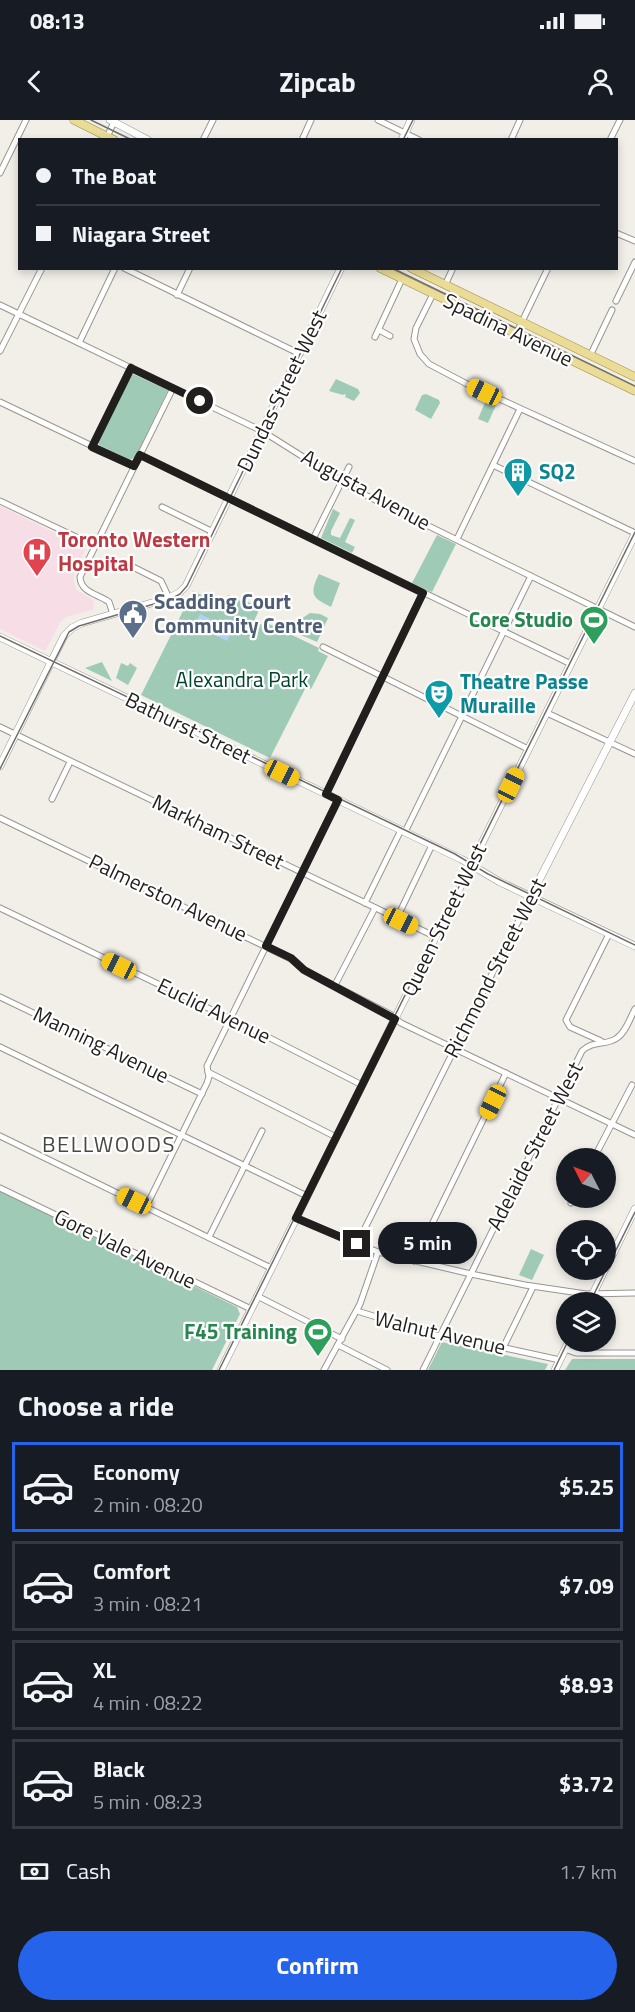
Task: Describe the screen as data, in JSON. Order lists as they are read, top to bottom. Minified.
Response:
{"streets":{"main road":["Spadina Avenue","Dundas Street West","Bathurst Street","Queen Street West","Richmond Street West"],"street":["Augusta Avenue","Markham Street","Palmerston Avenue","Euclid Avenue","Manning Avenue","Adelaide Street West","Gore Vale Avenue","Walnut Avenue"]},"crossings":[["Dundas Street West","Augusta Avenue"],["Dundas Street West","Bathurst Street"],["Dundas Street West","Markham Street"],["Augusta Avenue","Queen Street West"],["Bathurst Street","Queen Street West"],["Bathurst Street","Richmond Street West"],["Markham Street","Queen Street West"],["Palmerston Avenue","Queen Street West"],["Palmerston Avenue","Richmond Street West"],["Palmerston Avenue","Adelaide Street West"],["Queen Street West","Euclid Avenue"],["Queen Street West","Gore Vale Avenue"],["Queen Street West","Walnut Avenue"],["Adelaide Street West","Walnut Avenue"]],"districts":["BELLWOODS"],"parks":["Alexandra Park"],"places":{"building":["SQ2"],"hospital":["Toronto Western Hospital"],"public building":["Scadding Court Community Centre"],"sports":["Core Studio","F45 Training"],"theatre":["Theatre Passe Muraille"]},"north":"top left","page":{"status":"08:13","header":"Zipcab","banner":["The Boat","Niagara Street"],"bubble":"5 min","heading":"Choose a ride","list":[{"name":"Economy","note":"2 min · 08:20","value":"$5.25"},{"name":"Comfort","note":"3 min · 08:21","value":"$7.09"},{"name":"XL","note":"4 min · 08:22","value":"$8.93"},{"name":"Black","note":"5 min · 08:23","value":"$3.72"}],"pay":["Cash","1.7 km"],"buttons":"Confirm"}}
